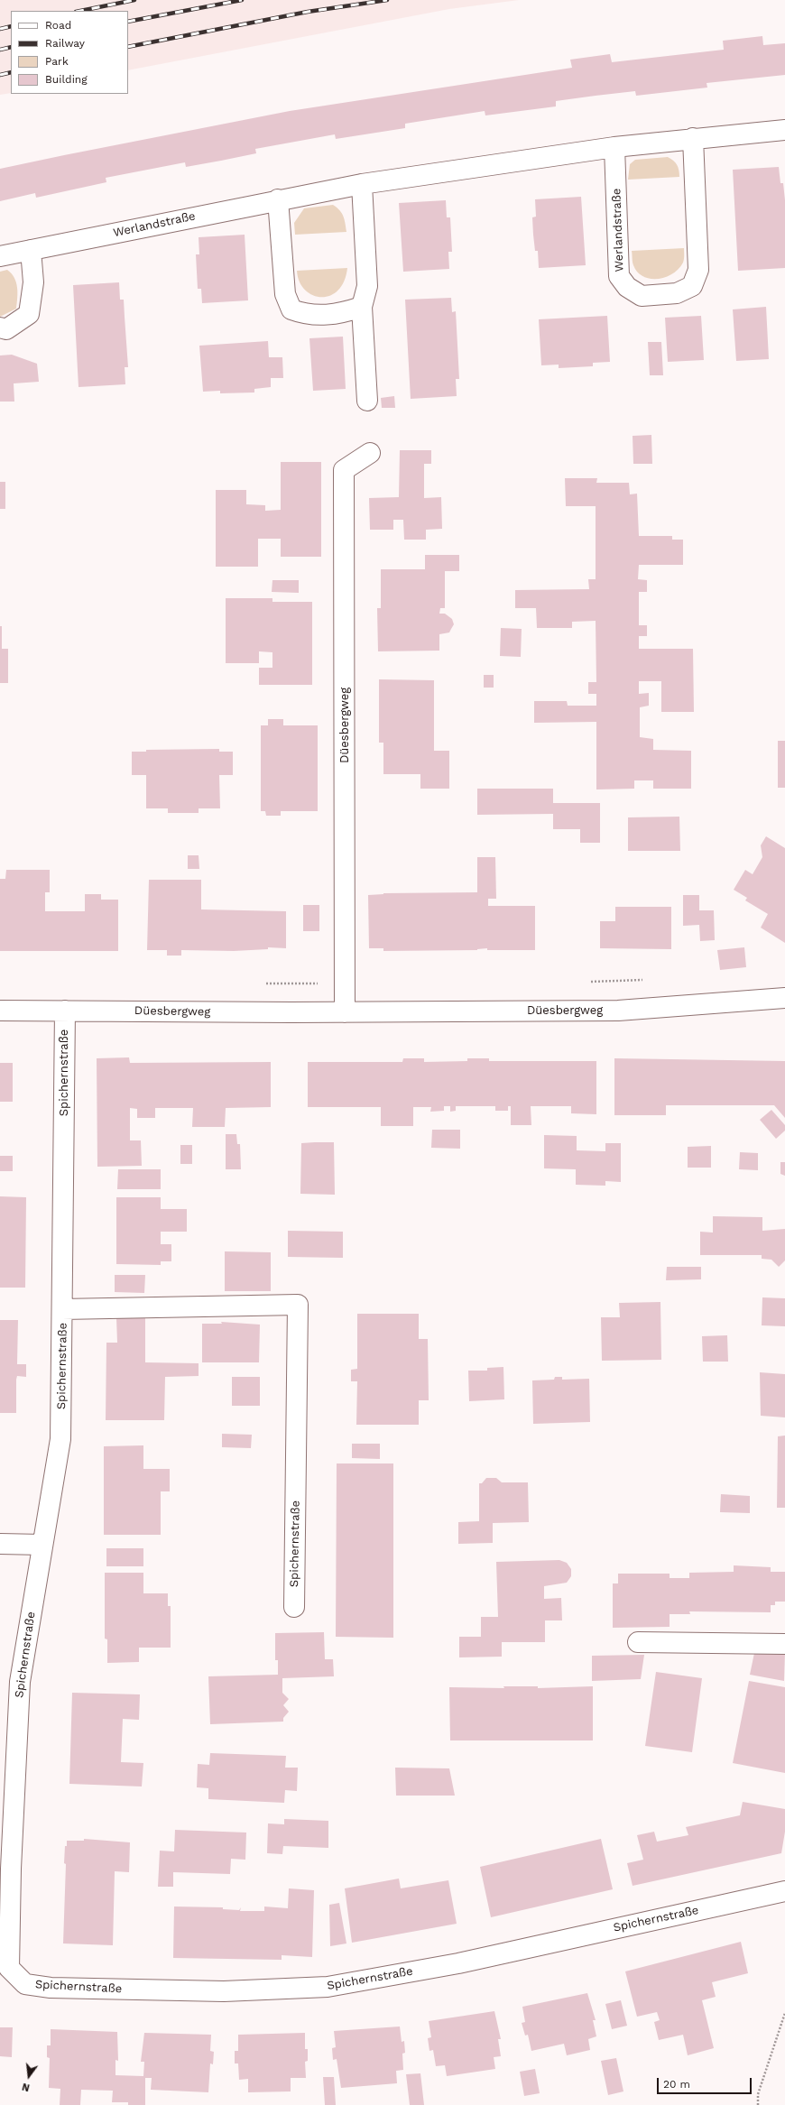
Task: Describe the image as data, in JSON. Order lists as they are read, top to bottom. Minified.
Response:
{"streets":{"street":["Werlandstraße","Düesbergweg","Spichernstraße"]},"crossings":[["Düesbergweg","Spichernstraße"]],"legend":["Road","Railway","Park","Building"],"scale_bar":"20 m","north":"bottom"}
